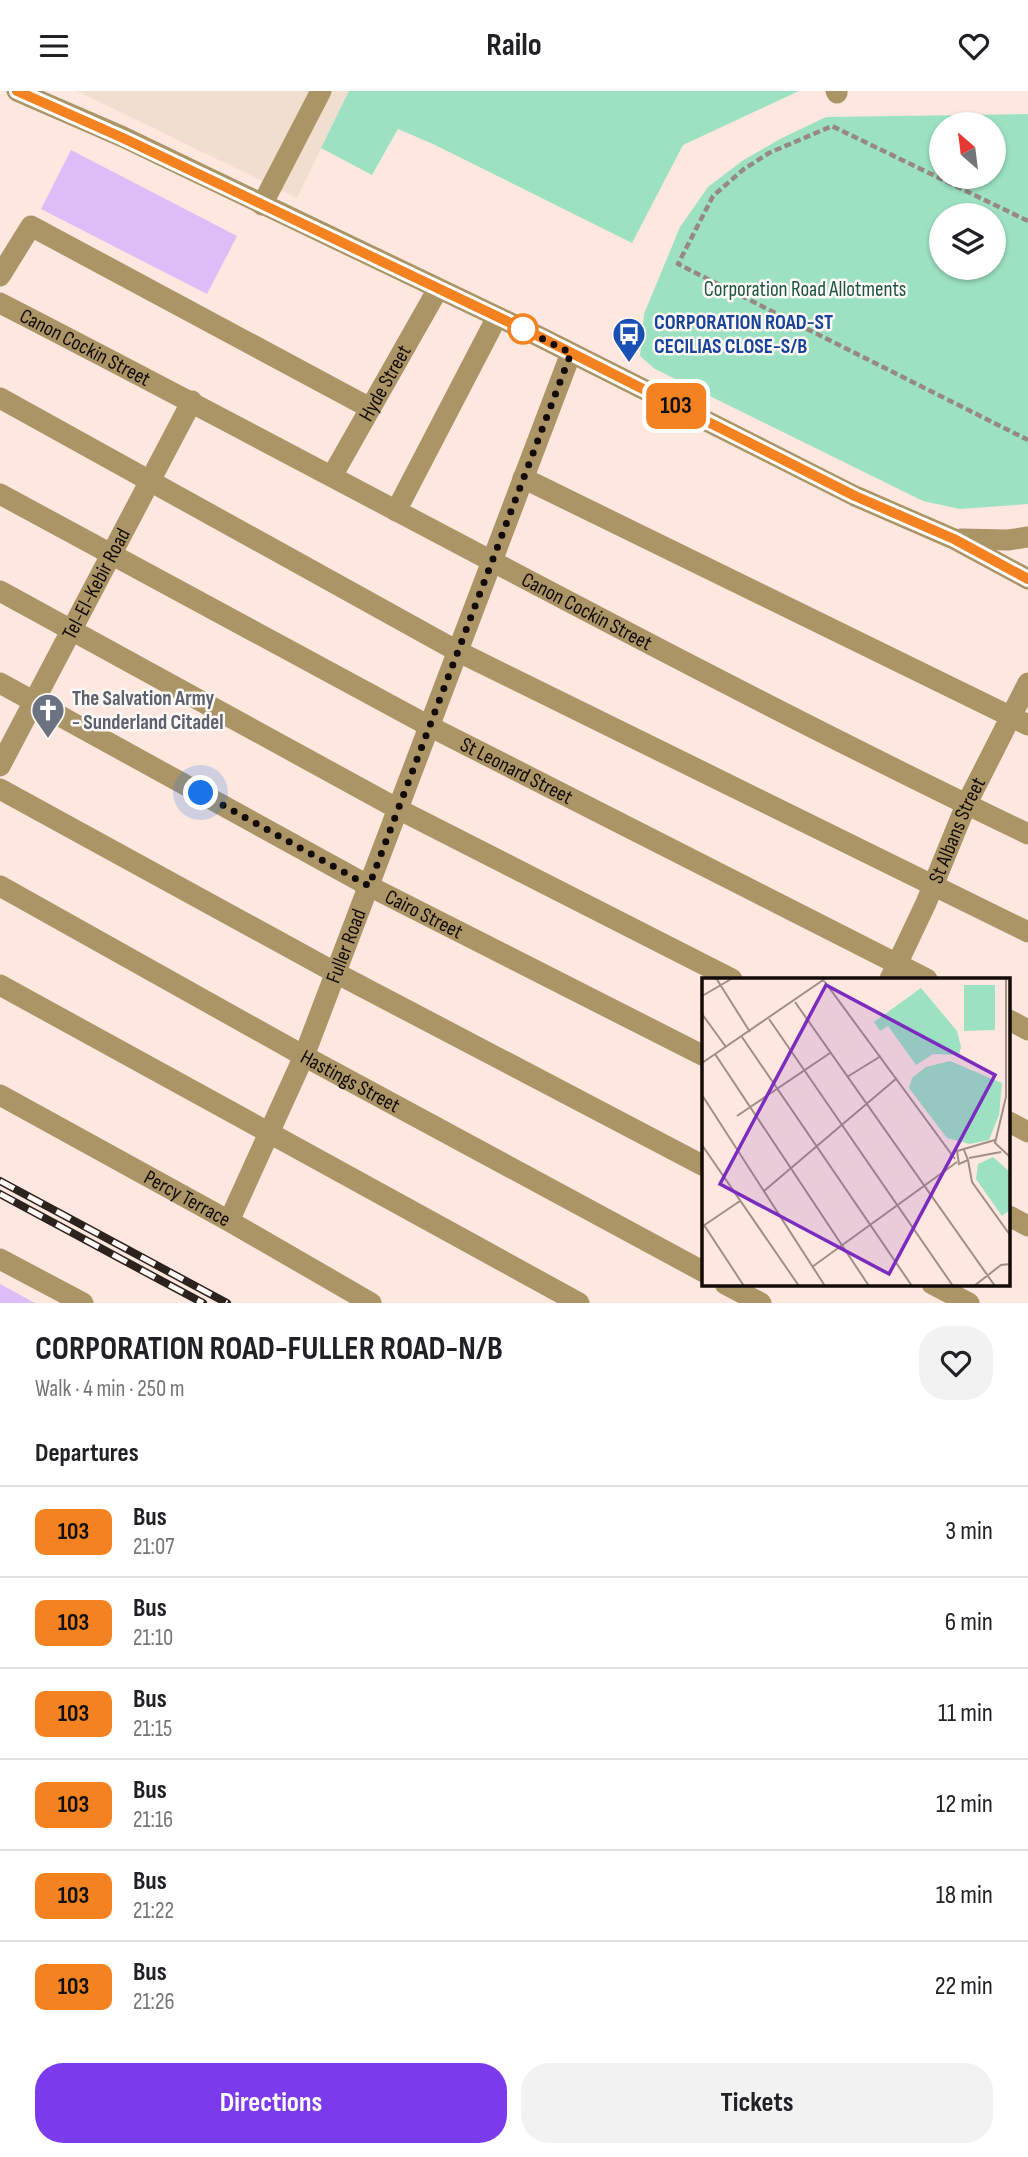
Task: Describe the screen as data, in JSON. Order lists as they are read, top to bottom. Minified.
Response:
{"streets":{"street":["Canon Cockin Street","Hyde Street","Tel-El-Kebir Road","St Leonard Street","St Albans Street","Cairo Street","Fuller Road","Hastings Street","Percy Terrace"]},"crossings":[["Canon Cockin Street","Hyde Street"],["Canon Cockin Street","Tel-El-Kebir Road"],["Canon Cockin Street","St Albans Street"],["Canon Cockin Street","Fuller Road"],["Tel-El-Kebir Road","St Leonard Street"],["Tel-El-Kebir Road","Cairo Street"],["St Leonard Street","St Albans Street"],["St Leonard Street","Fuller Road"],["Cairo Street","Fuller Road"],["Fuller Road","Hastings Street"],["Fuller Road","Percy Terrace"]],"parks":["Corporation Road Allotments"],"places":{"bus stop":["CORPORATION ROAD-ST CECILIAS CLOSE-S/B"],"church":["The Salvation Army - Sunderland Citadel"]},"lines":["bus line 103"],"north":"top left","page":{"header":"Railo","on_map":"103","heading":[["CORPORATION ROAD-FULLER ROAD-N/B","Walk · 4 min · 250 m"],"Departures"],"list":[{"mark":"103","name":"Bus","note":"21:07","value":"3 min"},{"mark":"103","name":"Bus","note":"21:10","value":"6 min"},{"mark":"103","name":"Bus","note":"21:15","value":"11 min"},{"mark":"103","name":"Bus","note":"21:16","value":"12 min"},{"mark":"103","name":"Bus","note":"21:22","value":"18 min"},{"mark":"103","name":"Bus","note":"21:26","value":"22 min"}],"buttons":["Directions","Tickets"]}}
